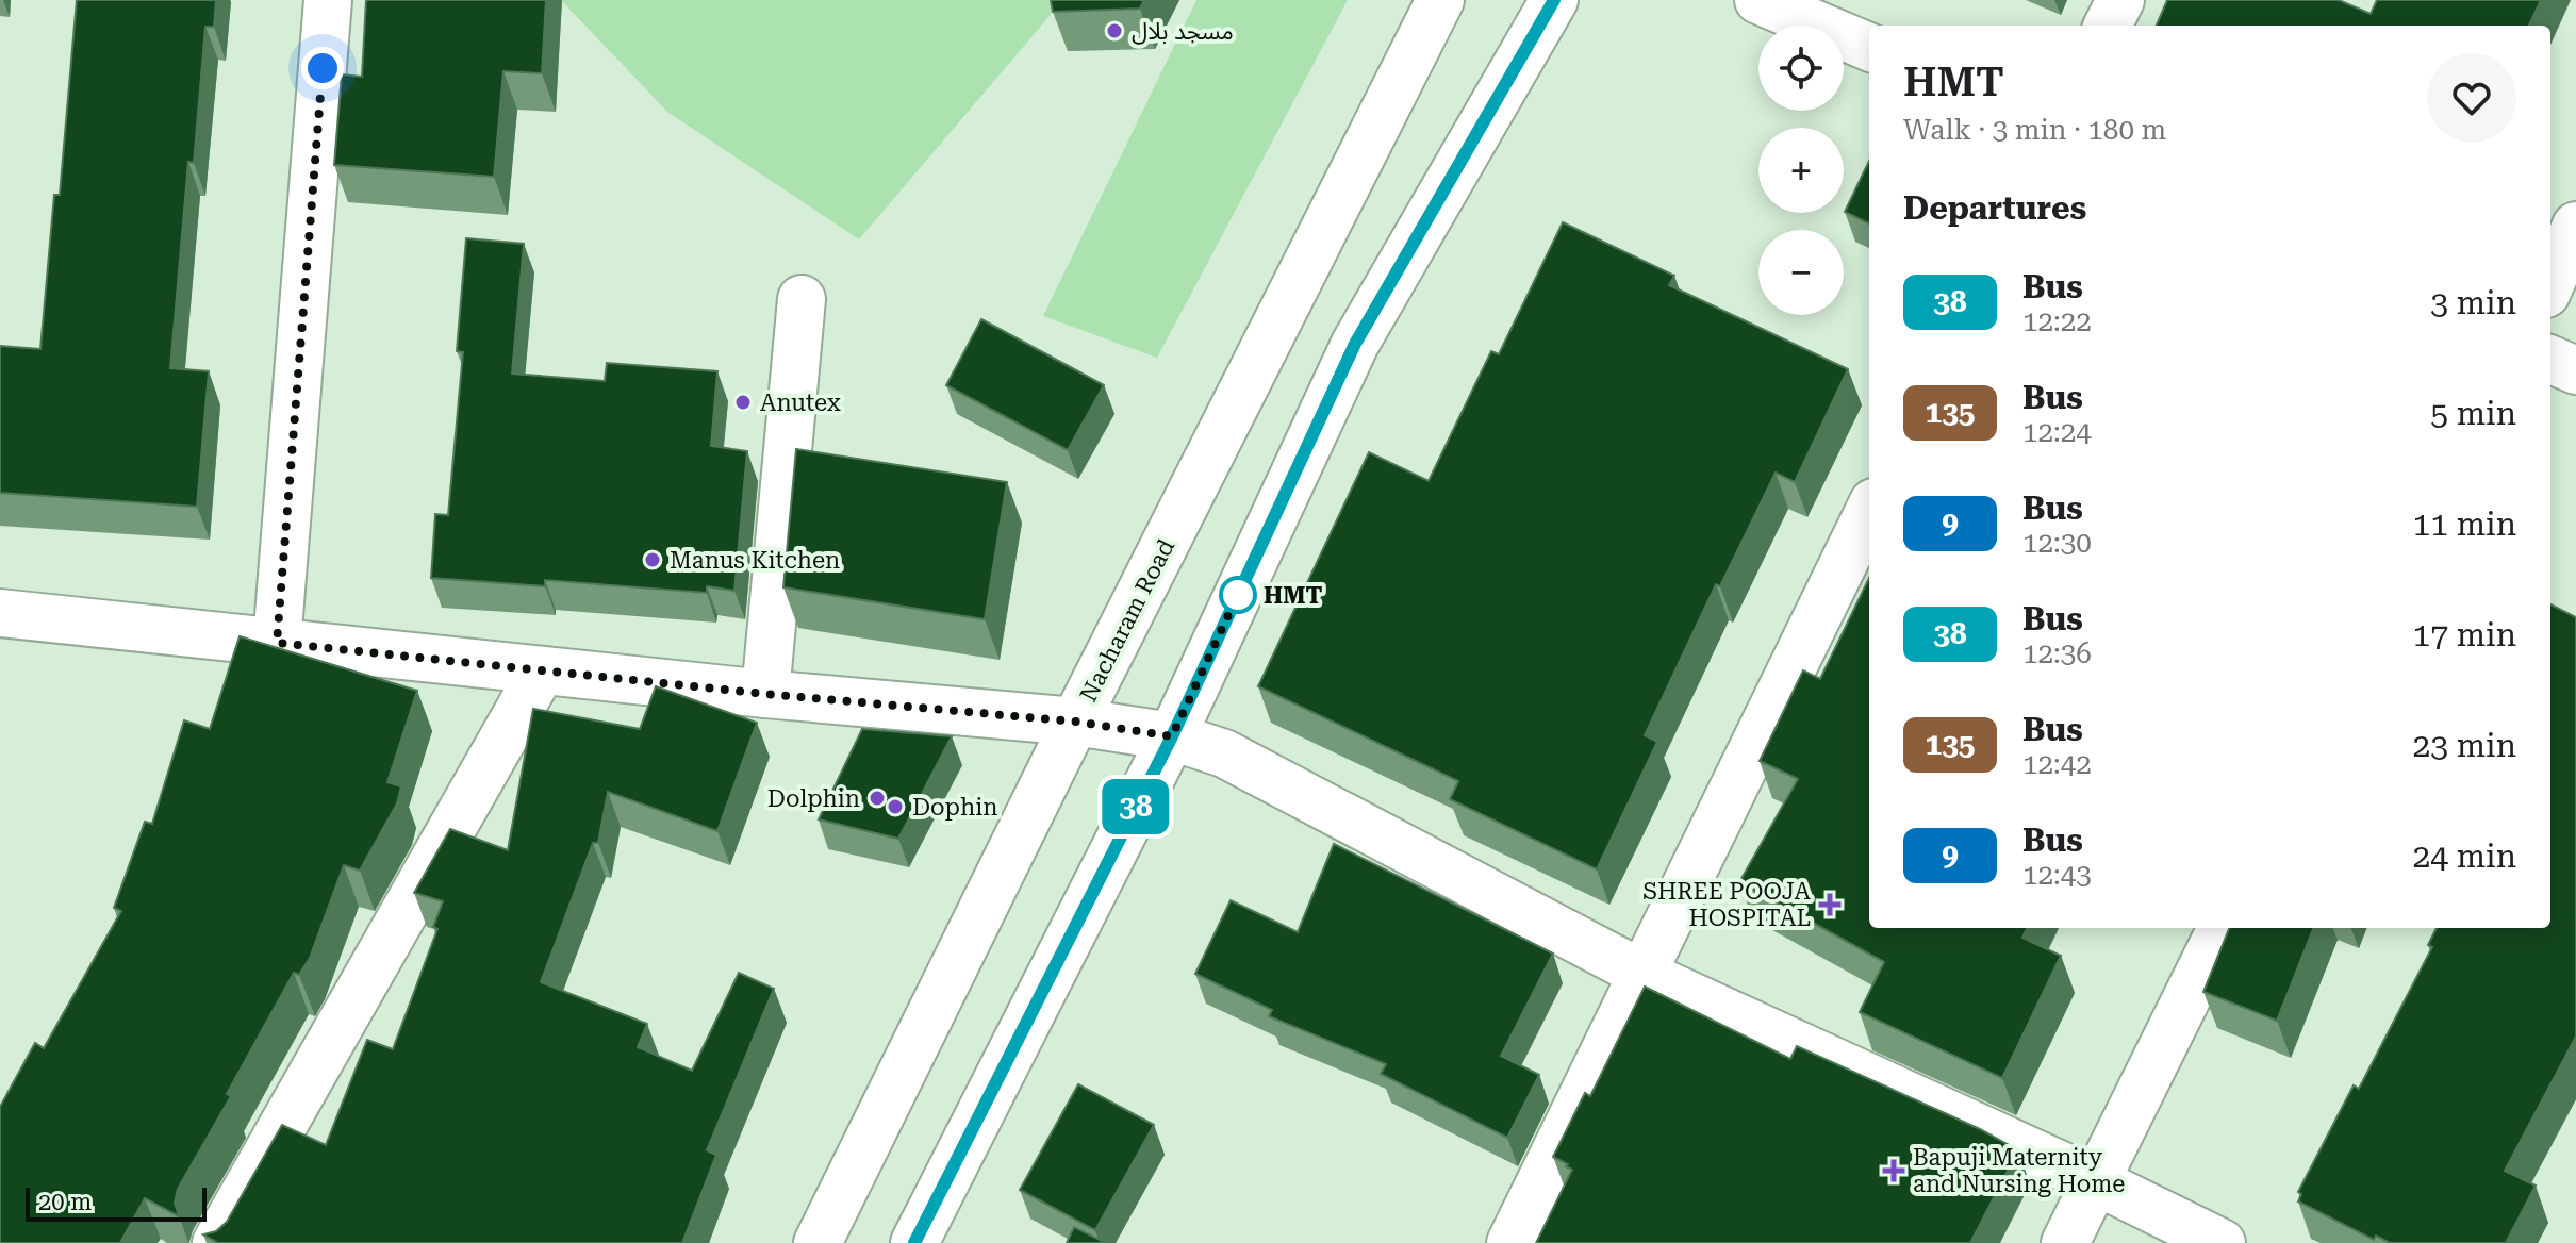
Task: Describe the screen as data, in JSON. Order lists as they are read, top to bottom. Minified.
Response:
{"streets":{"street":["Nacharam Road"]},"places":{"other":["مسجد بلال","Anutex","Manus Kitchen","HMT","Dolphin","Dophin"],"health":["SHREE POOJA HOSPITAL","Bapuji Maternity and Nursing Home"]},"lines":["bus line 38"],"scale_bar":"20 m","page":{"on_map":"38","map_buttons":["+","−"],"heading":[["HMT","Walk · 3 min · 180 m"],"Departures"],"list":[{"mark":"38","name":"Bus","note":"12:22","value":"3 min"},{"mark":"135","name":"Bus","note":"12:24","value":"5 min"},{"mark":"9","name":"Bus","note":"12:30","value":"11 min"},{"mark":"38","name":"Bus","note":"12:36","value":"17 min"},{"mark":"135","name":"Bus","note":"12:42","value":"23 min"},{"mark":"9","name":"Bus","note":"12:43","value":"24 min"}],"scale":"20 m"}}
